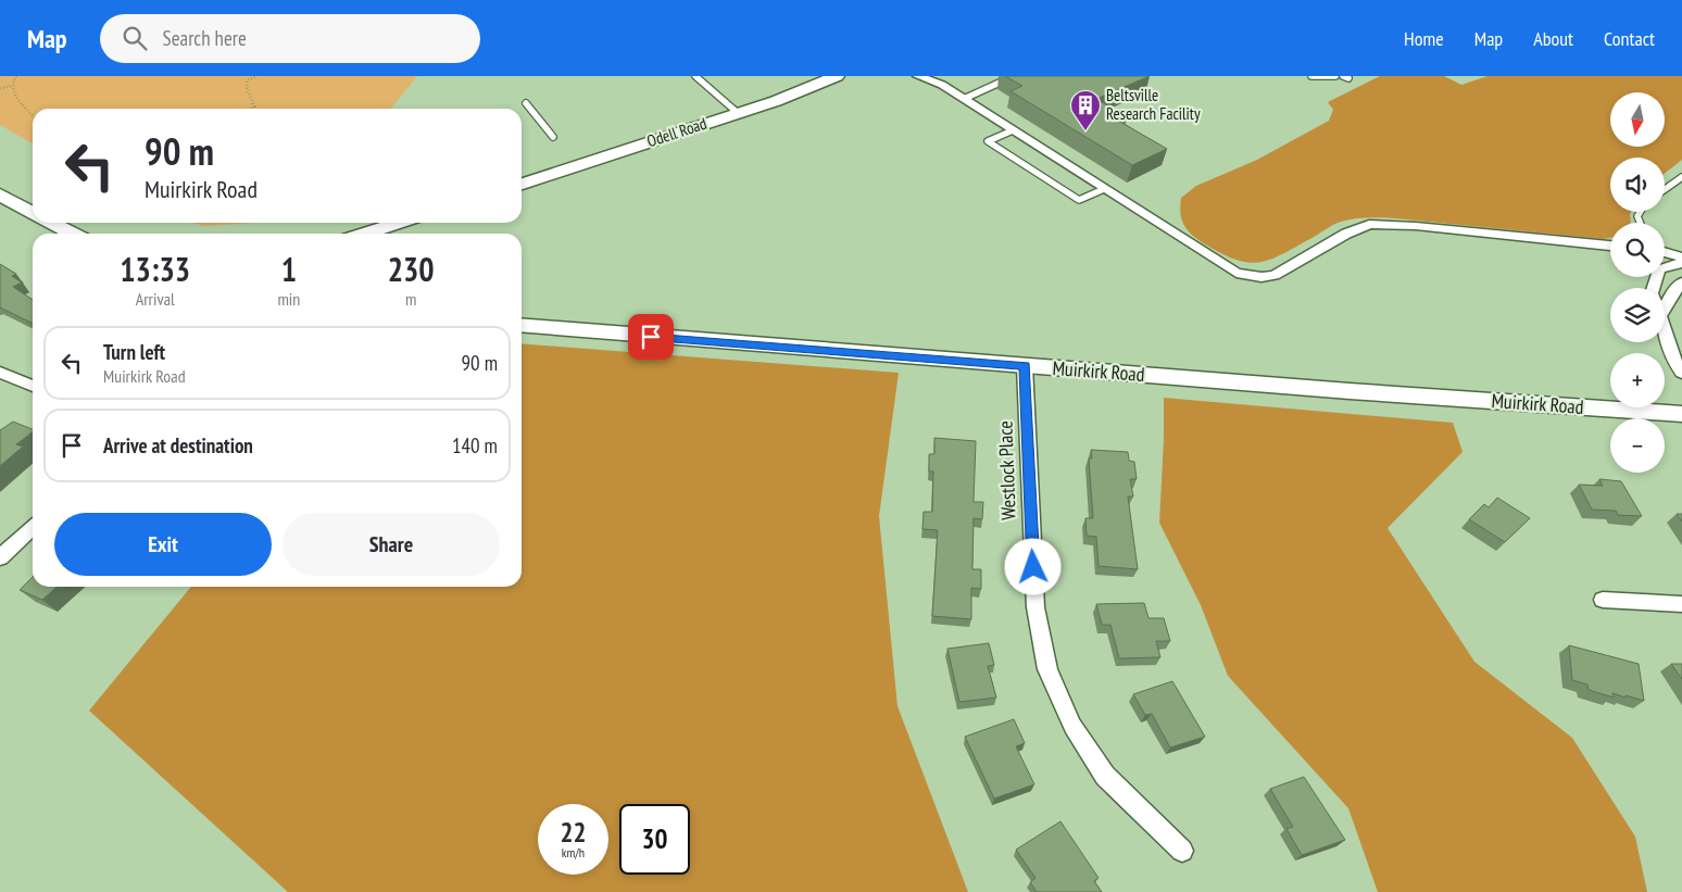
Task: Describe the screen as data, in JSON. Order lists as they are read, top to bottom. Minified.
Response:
{"streets":{"main road":["Odell Road","Muirkirk Road"],"street":["Westlock Place"]},"crossings":[["Muirkirk Road","Westlock Place"]],"places":{"building":["Beltsville Research Facility"]},"north":"bottom","page":{"header":"Map","search":"Search here","nav":["Home","Map","About","Contact"],"map_buttons":["+","−"],"turn":["90 m","Muirkirk Road"],"eta":["13:33","Arrival","1","min","230","m"],"list":[{"name":"Turn left","note":"Muirkirk Road","value":"90 m"},{"name":"Arrive at destination","value":"140 m"}],"buttons":["Exit","Share"],"speed":"22 km/h","limit":"30"}}
